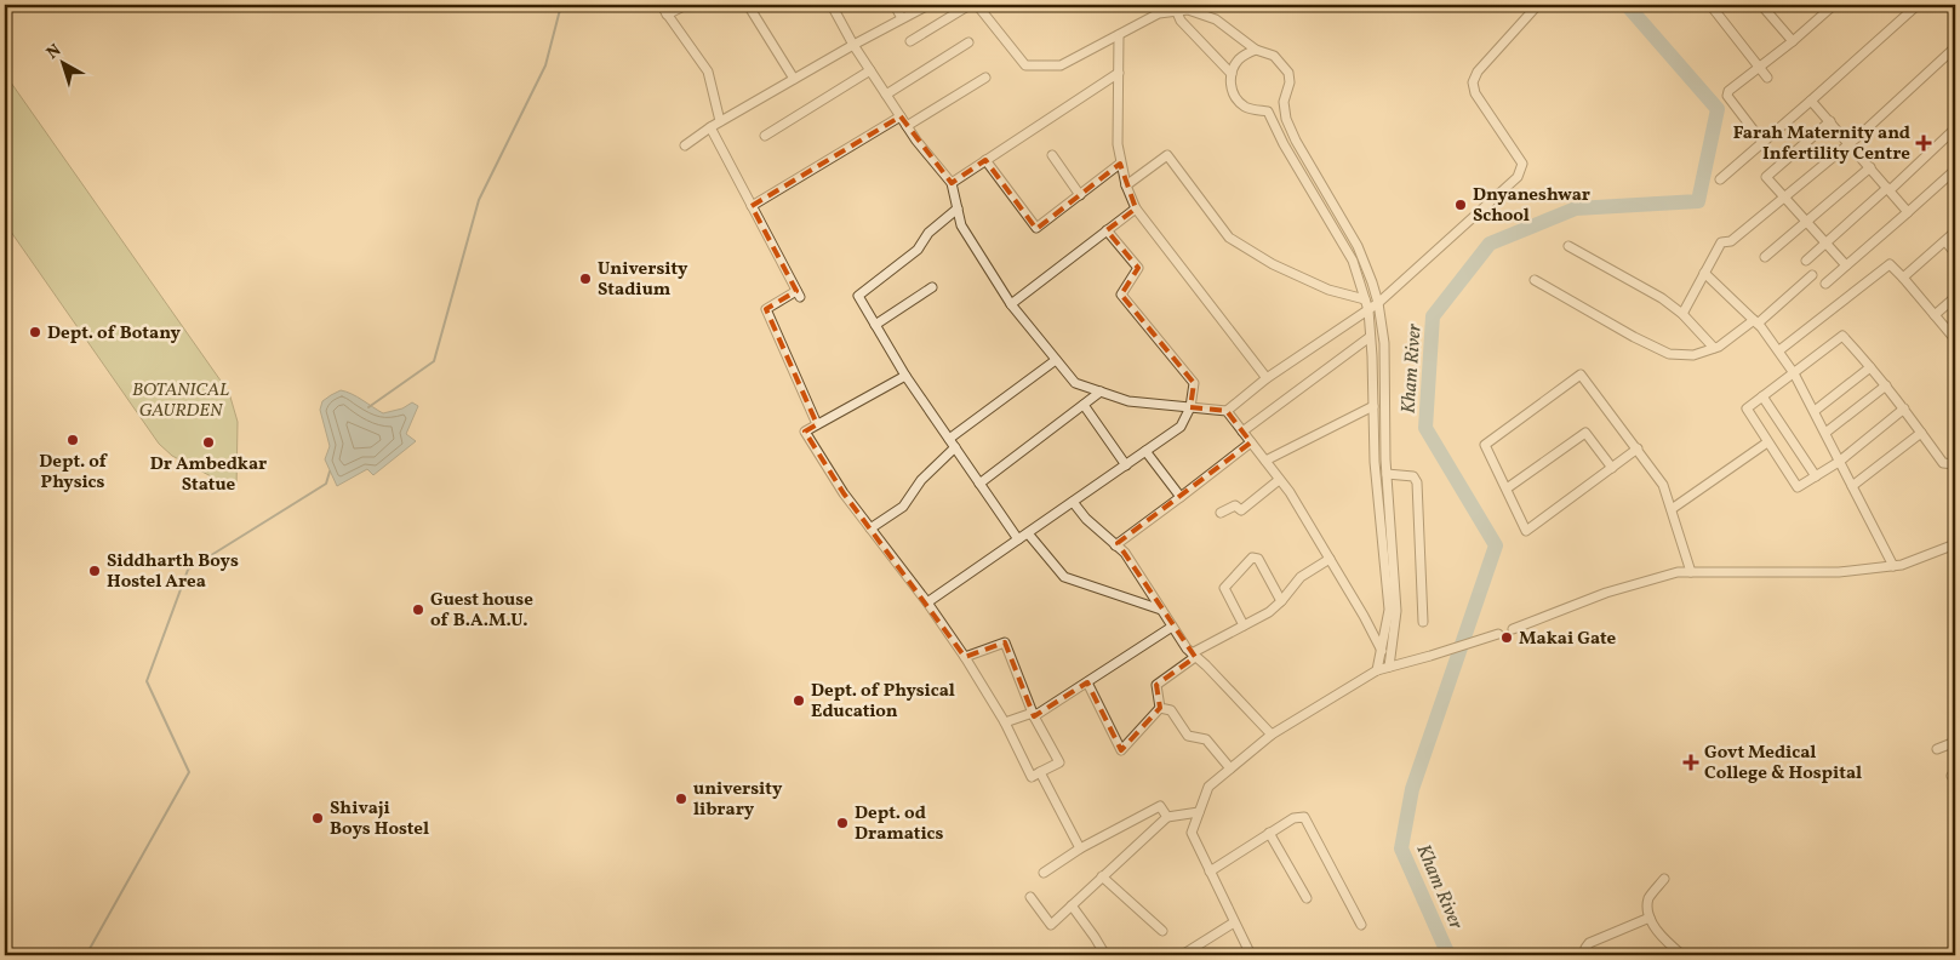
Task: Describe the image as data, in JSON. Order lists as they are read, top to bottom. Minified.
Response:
{"water":["Kham River"],"parks":["BOTANICAL GAURDEN"],"places":{"health":["Farah Maternity and Infertility Centre","Govt Medical College & Hospital"],"other":["Dnyaneshwar School","University Stadium","Dept. of Botany","Dept. of Physics","Dr Ambedkar Statue","Siddharth Boys Hostel Area","Guest house of B.A.M.U.","Makai Gate","Dept. of Physical Education","university library","Shivaji Boys Hostel","Dept. od Dramatics"]},"north":"top left"}
